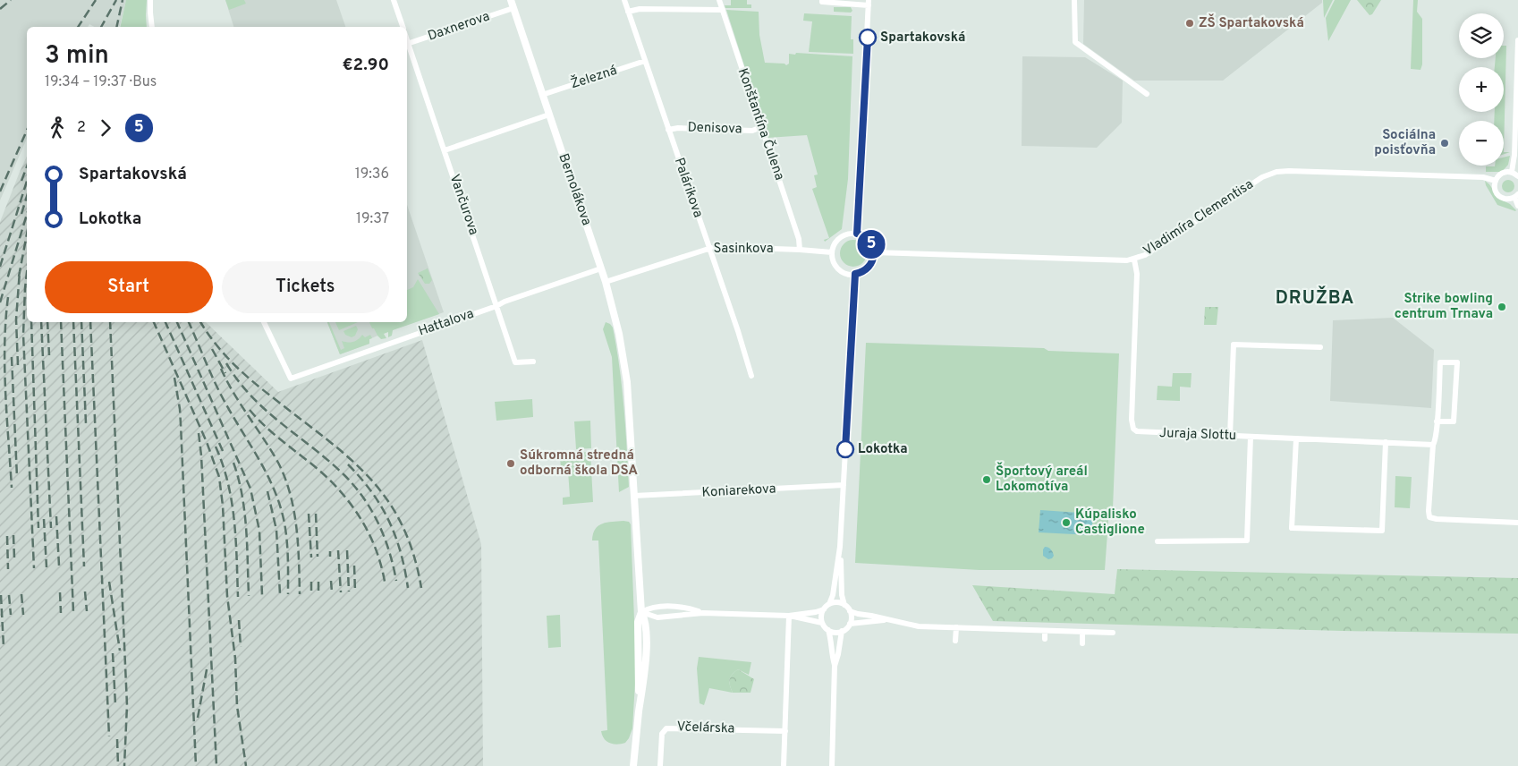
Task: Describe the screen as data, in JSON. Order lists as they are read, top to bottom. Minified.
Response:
{"streets":{"street":["Daxnerova","Železná","Konštantína Čulena","Denisova","Palárikova","Bernolákova","Vančurova","Vladimíra Clementisa","Sasinkova","Hattalova","Juraja Slottu","Koniarekova","Včelárska"]},"crossings":[["Daxnerova","Bernolákova"],["Daxnerova","Vančurova"],["Železná","Palárikova"],["Železná","Bernolákova"],["Konštantína Čulena","Denisova"],["Konštantína Čulena","Sasinkova"],["Denisova","Palárikova"],["Palárikova","Sasinkova"],["Bernolákova","Sasinkova"],["Bernolákova","Hattalova"],["Bernolákova","Koniarekova"],["Vančurova","Hattalova"],["Vladimíra Clementisa","Sasinkova"],["Vladimíra Clementisa","Juraja Slottu"]],"districts":["DRUŽBA"],"places":["ZŠ Spartakovská","Spartakovská","Sociálna poisťovňa","Strike bowling centrum Trnava","Lokotka","Súkromná stredná odborná škola DSA","Športový areál Lokomotíva","Kúpalisko Castiglione"],"lines":["bus line 5"],"page":{"on_map":"5","map_buttons":["+","−"],"heading":["3 min","19:34 – 19:37 · Bus","€2.90"],"legs":["2","5"],"list":[{"name":"Spartakovská","value":"19:36"},{"name":"Lokotka","value":"19:37"}],"buttons":["Start","Tickets"]}}
